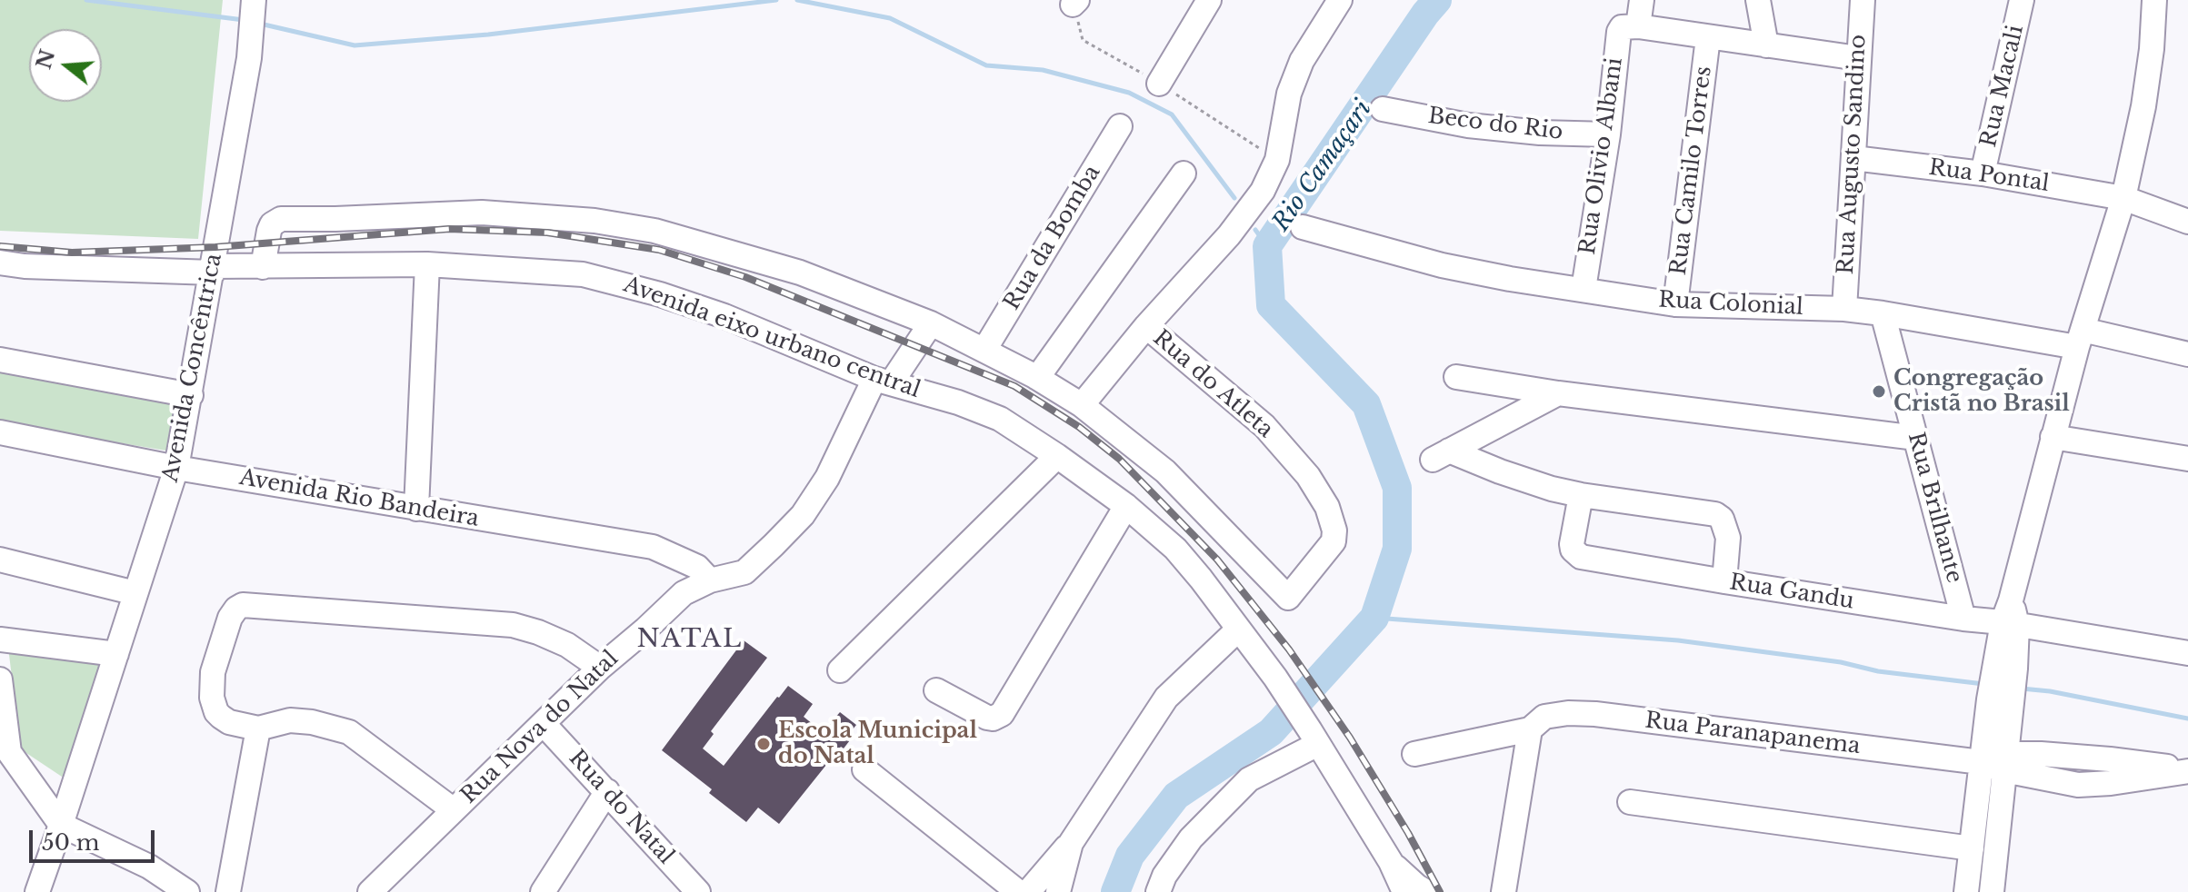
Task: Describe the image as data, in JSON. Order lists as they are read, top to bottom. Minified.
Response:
{"streets":{"street":["Rua Macali","Beco do Rio","Rua Augusto Sandino","Rua Olivio Albani","Rua Camilo Torres","Rua Pontal","Rua da Bomba","Rua Colonial","Avenida eixo urbano central","Avenida Concêntrica","Rua do Atleta","Avenida Rio Bandeira","Rua Brilhante","Rua Gandu","Rua Nova do Natal","Rua Paranapanema","Rua do Natal"]},"crossings":[["Rua Macali","Rua Pontal"],["Beco do Rio","Rua Olivio Albani"],["Rua Augusto Sandino","Rua Pontal"],["Rua Augusto Sandino","Rua Colonial"],["Rua Olivio Albani","Rua Colonial"],["Rua Camilo Torres","Rua Colonial"],["Rua Colonial","Rua Brilhante"],["Avenida eixo urbano central","Avenida Concêntrica"],["Avenida eixo urbano central","Rua Nova do Natal"],["Avenida Concêntrica","Avenida Rio Bandeira"],["Avenida Rio Bandeira","Rua Nova do Natal"],["Rua Brilhante","Rua Gandu"],["Rua Nova do Natal","Rua do Natal"]],"districts":["NATAL"],"water":["Rio Camaçari"],"places":["Congregação Cristã no Brasil","Escola Municipal do Natal"],"scale_bar":"50 m","north":"left"}
